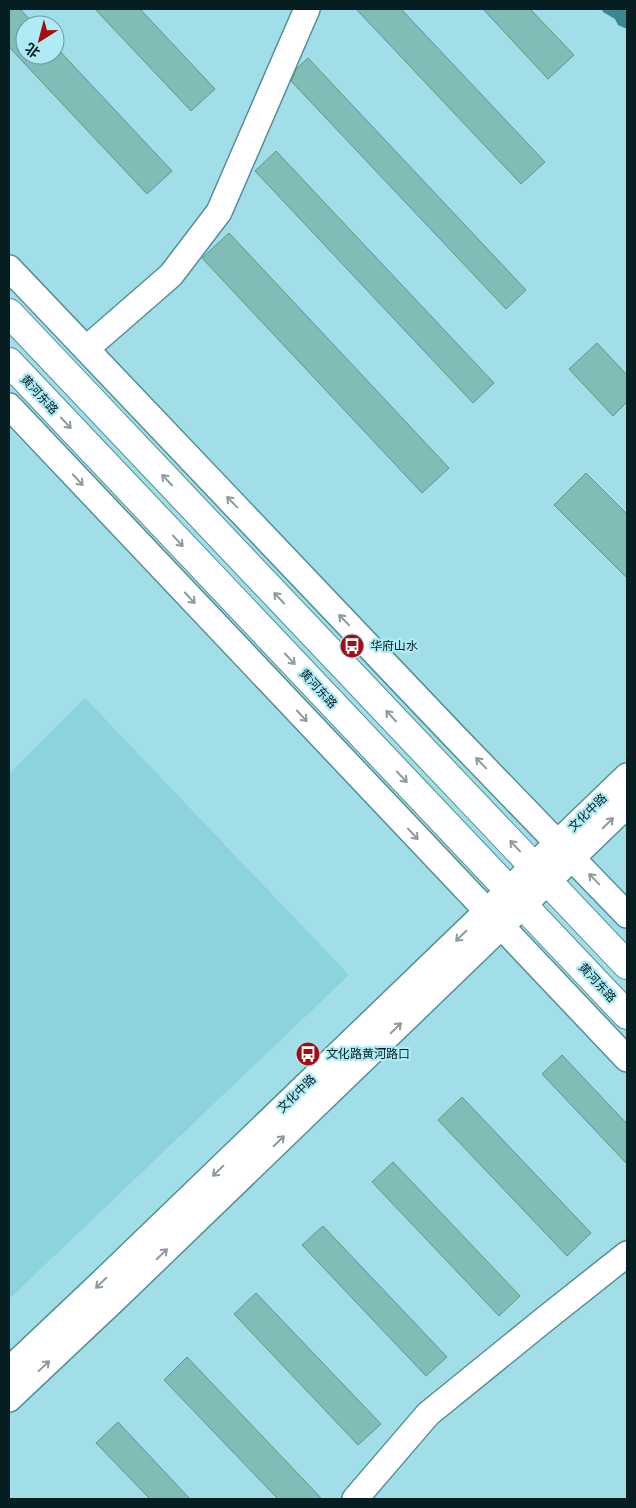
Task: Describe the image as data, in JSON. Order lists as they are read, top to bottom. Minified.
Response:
{"streets":{"main road":["黄河东路"],"street":["文化中路"]},"crossings":[["黄河东路","文化中路"]],"places":{"bus stop":["华府山水","文化路黄河路口"]},"north":"bottom left"}
